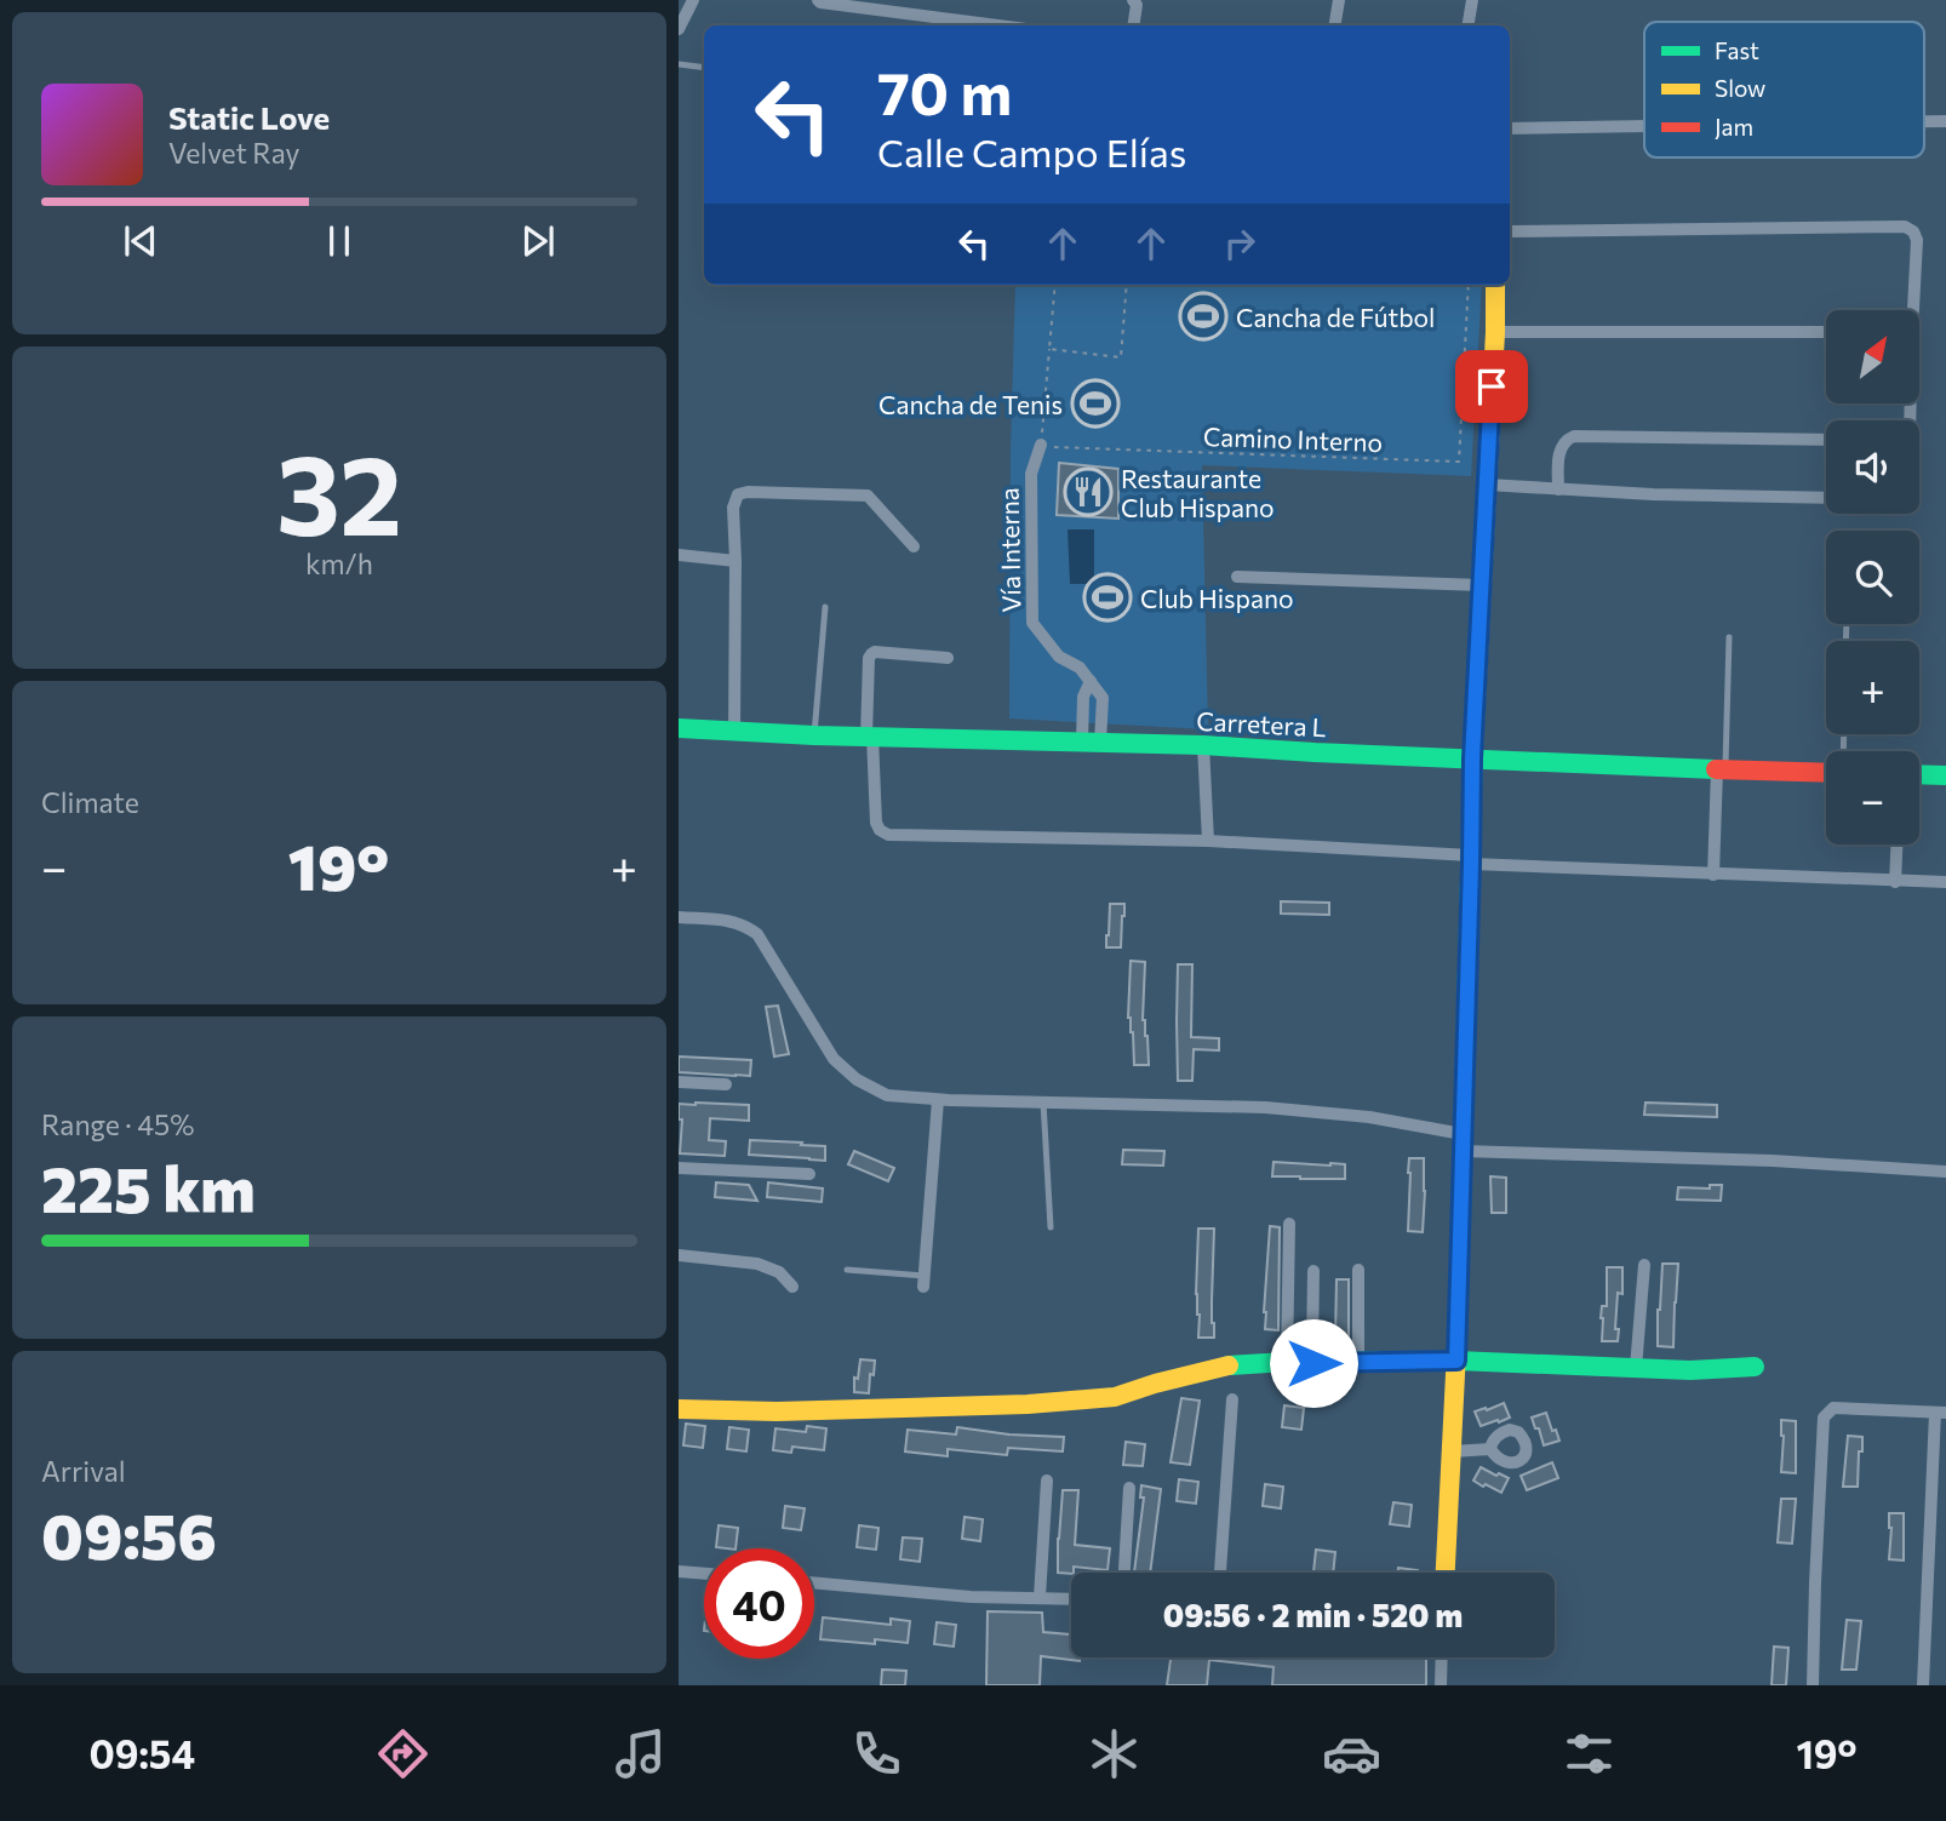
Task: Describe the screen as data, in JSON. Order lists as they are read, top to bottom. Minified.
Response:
{"streets":{"street":["Vía Interna","Carretera L"],"path":["Camino Interno"]},"crossings":[["Camino Interno","Vía Interna"]],"places":{"sports":["Cancha de Fútbol","Cancha de Tenis","Club Hispano"],"restaurant":["Restaurante Club Hispano"]},"legend":["Fast","Slow","Jam"],"north":"top right","page":{"turn":["70 m","Calle Campo Elías"],"song":["Static Love","Velvet Ray"],"map_buttons":["+","−"],"tile":[["32","km/h"],"Climate",["Range · 45%","225 km"],["Arrival","09:56"]],"heat":["−","19°","+"],"limit":"40","trip":"09:56 · 2 min · 520 m","tabs":["09:54","19°"]}}
